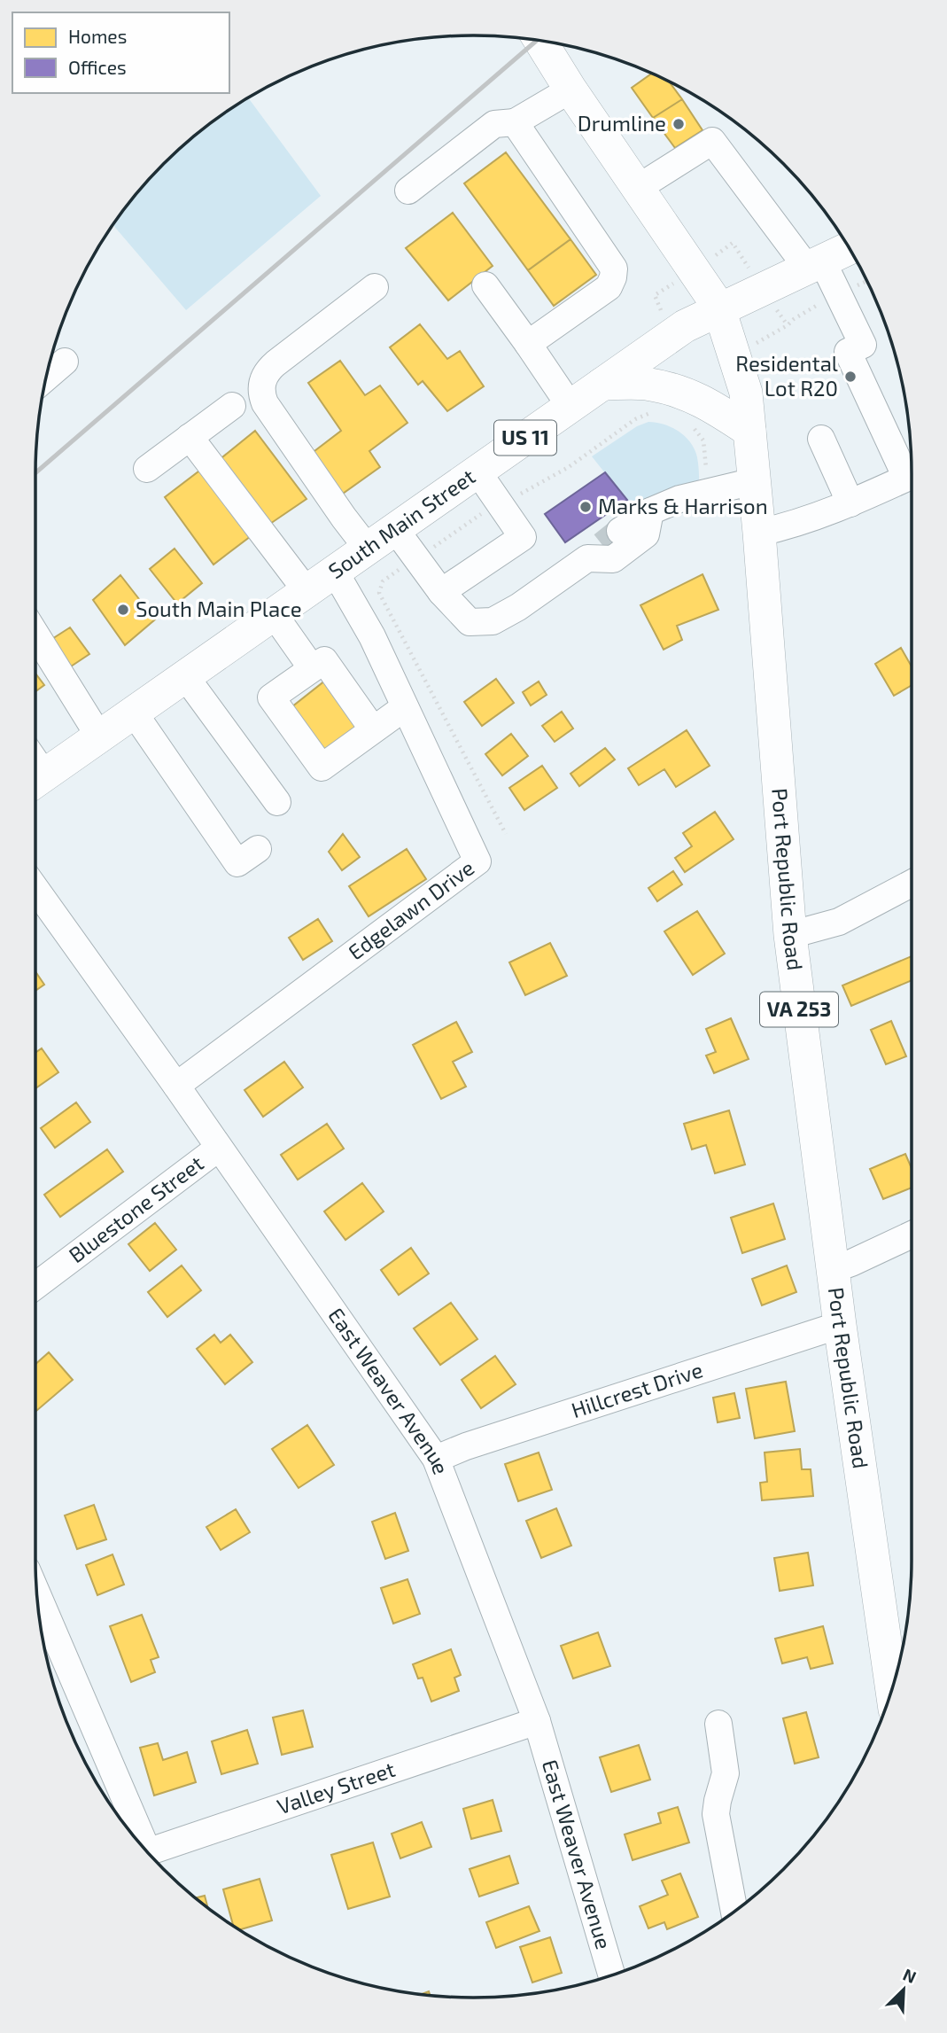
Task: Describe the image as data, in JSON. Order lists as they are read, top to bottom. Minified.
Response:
{"streets":{"main road":["US 11","South Main Street","Port Republic Road","VA 253"],"street":["Edgelawn Drive","Bluestone Street","Hillcrest Drive","East Weaver Avenue","Valley Street"]},"crossings":[["South Main Street","Port Republic Road"],["South Main Street","Edgelawn Drive"],["Port Republic Road","Hillcrest Drive"],["Edgelawn Drive","East Weaver Avenue"],["Bluestone Street","East Weaver Avenue"],["Hillcrest Drive","East Weaver Avenue"],["East Weaver Avenue","Valley Street"]],"places":["Drumline","Residental Lot R20","Marks & Harrison","South Main Place"],"legend":["Homes","Offices"],"north":"top right"}
